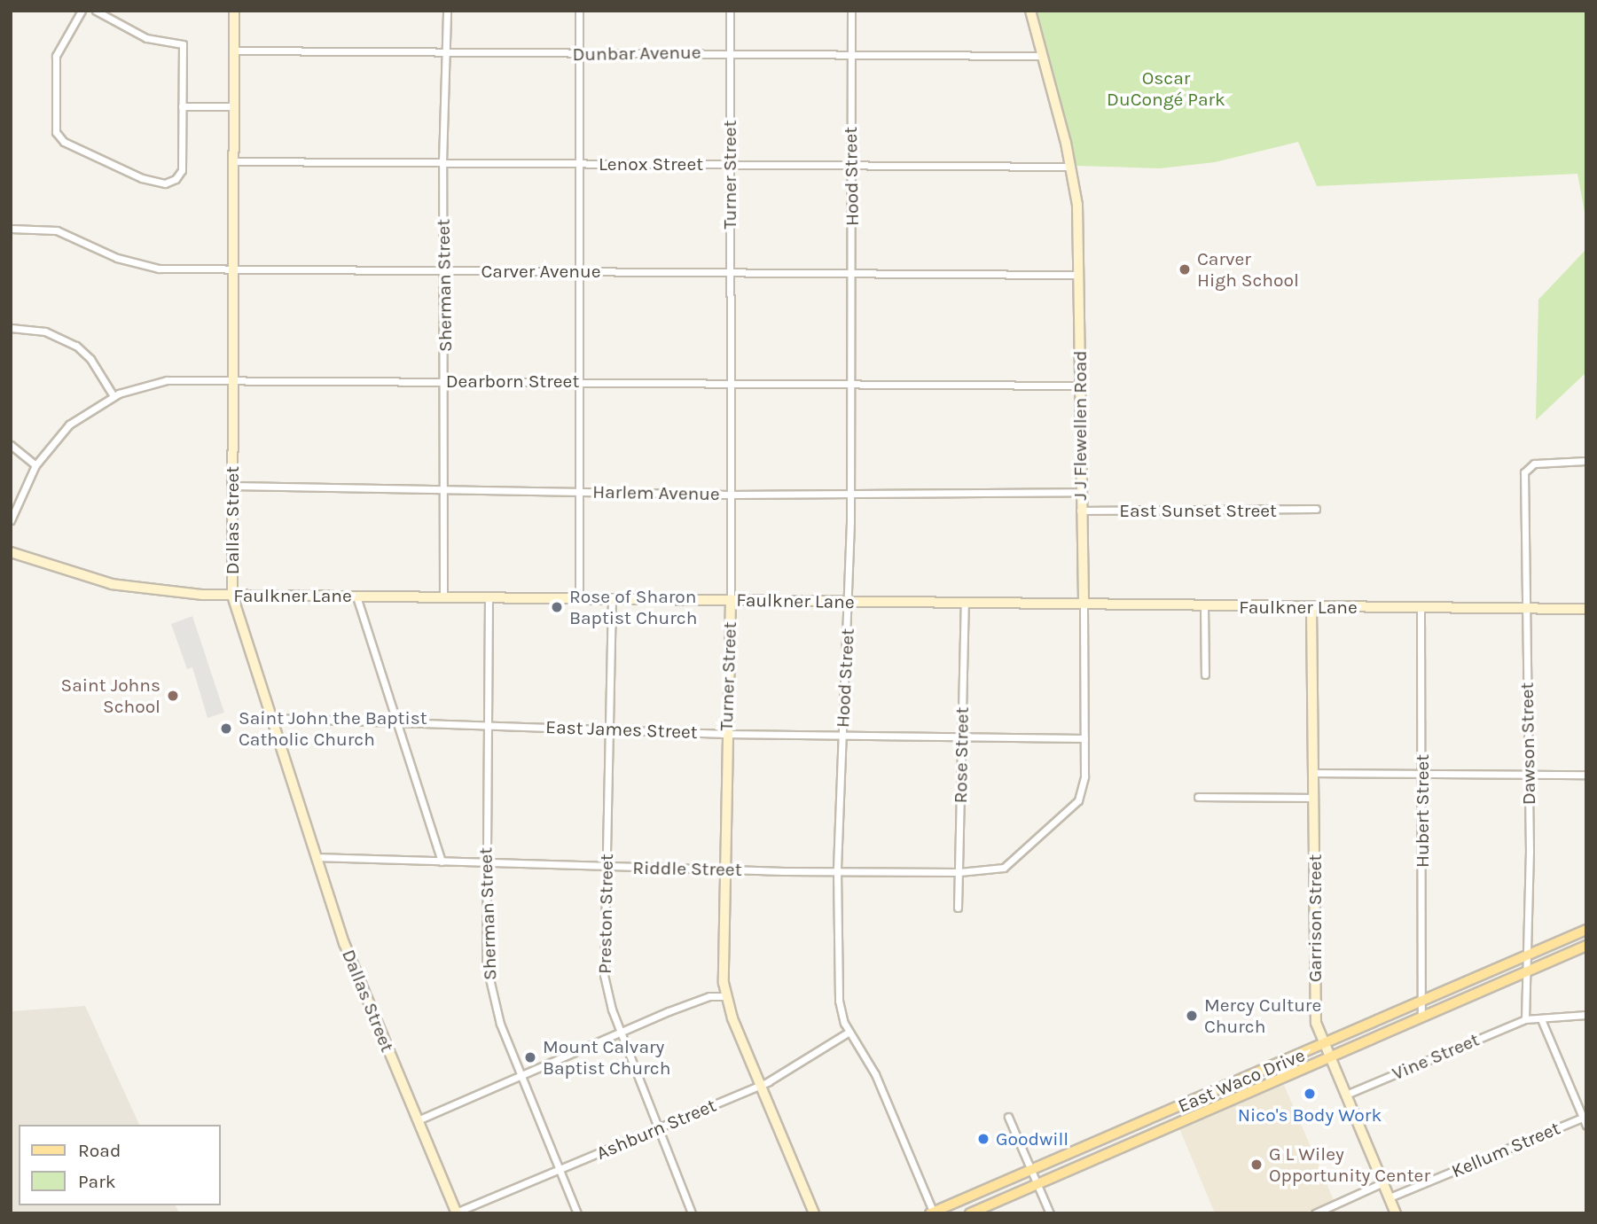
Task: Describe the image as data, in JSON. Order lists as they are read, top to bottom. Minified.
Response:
{"streets":{"main road":["East Waco Drive"],"street":["Dunbar Avenue","Lenox Street","Turner Street","Hood Street","Carver Avenue","Sherman Street","Dearborn Street","J J Flewellen Road","Harlem Avenue","East Sunset Street","Dallas Street","Faulkner Lane","East James Street","Dawson Street","Rose Street","Hubert Street","Riddle Street","Preston Street","Garrison Street","Vine Street","Ashburn Street","Kellum Street"]},"crossings":[["Dunbar Avenue","Turner Street"],["Dunbar Avenue","Hood Street"],["Dunbar Avenue","Sherman Street"],["Dunbar Avenue","J J Flewellen Road"],["Dunbar Avenue","Dallas Street"],["Lenox Street","Turner Street"],["Lenox Street","Hood Street"],["Lenox Street","Sherman Street"],["Lenox Street","J J Flewellen Road"],["Lenox Street","Dallas Street"],["Turner Street","Carver Avenue"],["Turner Street","Dearborn Street"],["Turner Street","Harlem Avenue"],["Turner Street","Faulkner Lane"],["Turner Street","East James Street"],["Turner Street","Riddle Street"],["Turner Street","Ashburn Street"],["Hood Street","Carver Avenue"],["Hood Street","Dearborn Street"],["Hood Street","Harlem Avenue"],["Hood Street","Faulkner Lane"],["Hood Street","East James Street"],["Hood Street","Riddle Street"],["Hood Street","East Waco Drive"],["Hood Street","Ashburn Street"],["Carver Avenue","Sherman Street"],["Carver Avenue","J J Flewellen Road"],["Carver Avenue","Dallas Street"],["Sherman Street","Dearborn Street"],["Sherman Street","Harlem Avenue"],["Sherman Street","Faulkner Lane"],["Sherman Street","East James Street"],["Sherman Street","Riddle Street"],["Sherman Street","Ashburn Street"],["Dearborn Street","J J Flewellen Road"],["Dearborn Street","Dallas Street"],["J J Flewellen Road","Harlem Avenue"],["J J Flewellen Road","East Sunset Street"],["J J Flewellen Road","Faulkner Lane"],["J J Flewellen Road","East James Street"],["J J Flewellen Road","Riddle Street"],["Harlem Avenue","Dallas Street"],["Dallas Street","Faulkner Lane"],["Dallas Street","East James Street"],["Dallas Street","Riddle Street"],["Dallas Street","Ashburn Street"],["Faulkner Lane","Dawson Street"],["Faulkner Lane","Rose Street"],["Faulkner Lane","Hubert Street"],["Faulkner Lane","Preston Street"],["Faulkner Lane","Garrison Street"],["East James Street","Rose Street"],["East James Street","Preston Street"],["Dawson Street","Vine Street"],["Dawson Street","East Waco Drive"],["Rose Street","Riddle Street"],["Hubert Street","East Waco Drive"],["Riddle Street","Preston Street"],["Preston Street","Ashburn Street"],["Garrison Street","Vine Street"],["Garrison Street","East Waco Drive"],["Garrison Street","Kellum Street"]],"parks":["Oscar DuCongé Park"],"places":["Carver High School","Rose of Sharon Baptist Church","Saint Johns School","Saint John the Baptist Catholic Church","Mercy Culture Church","Mount Calvary Baptist Church","Nico's Body Work","Goodwill","G L Wiley Opportunity Center"],"legend":["Road","Park"]}
